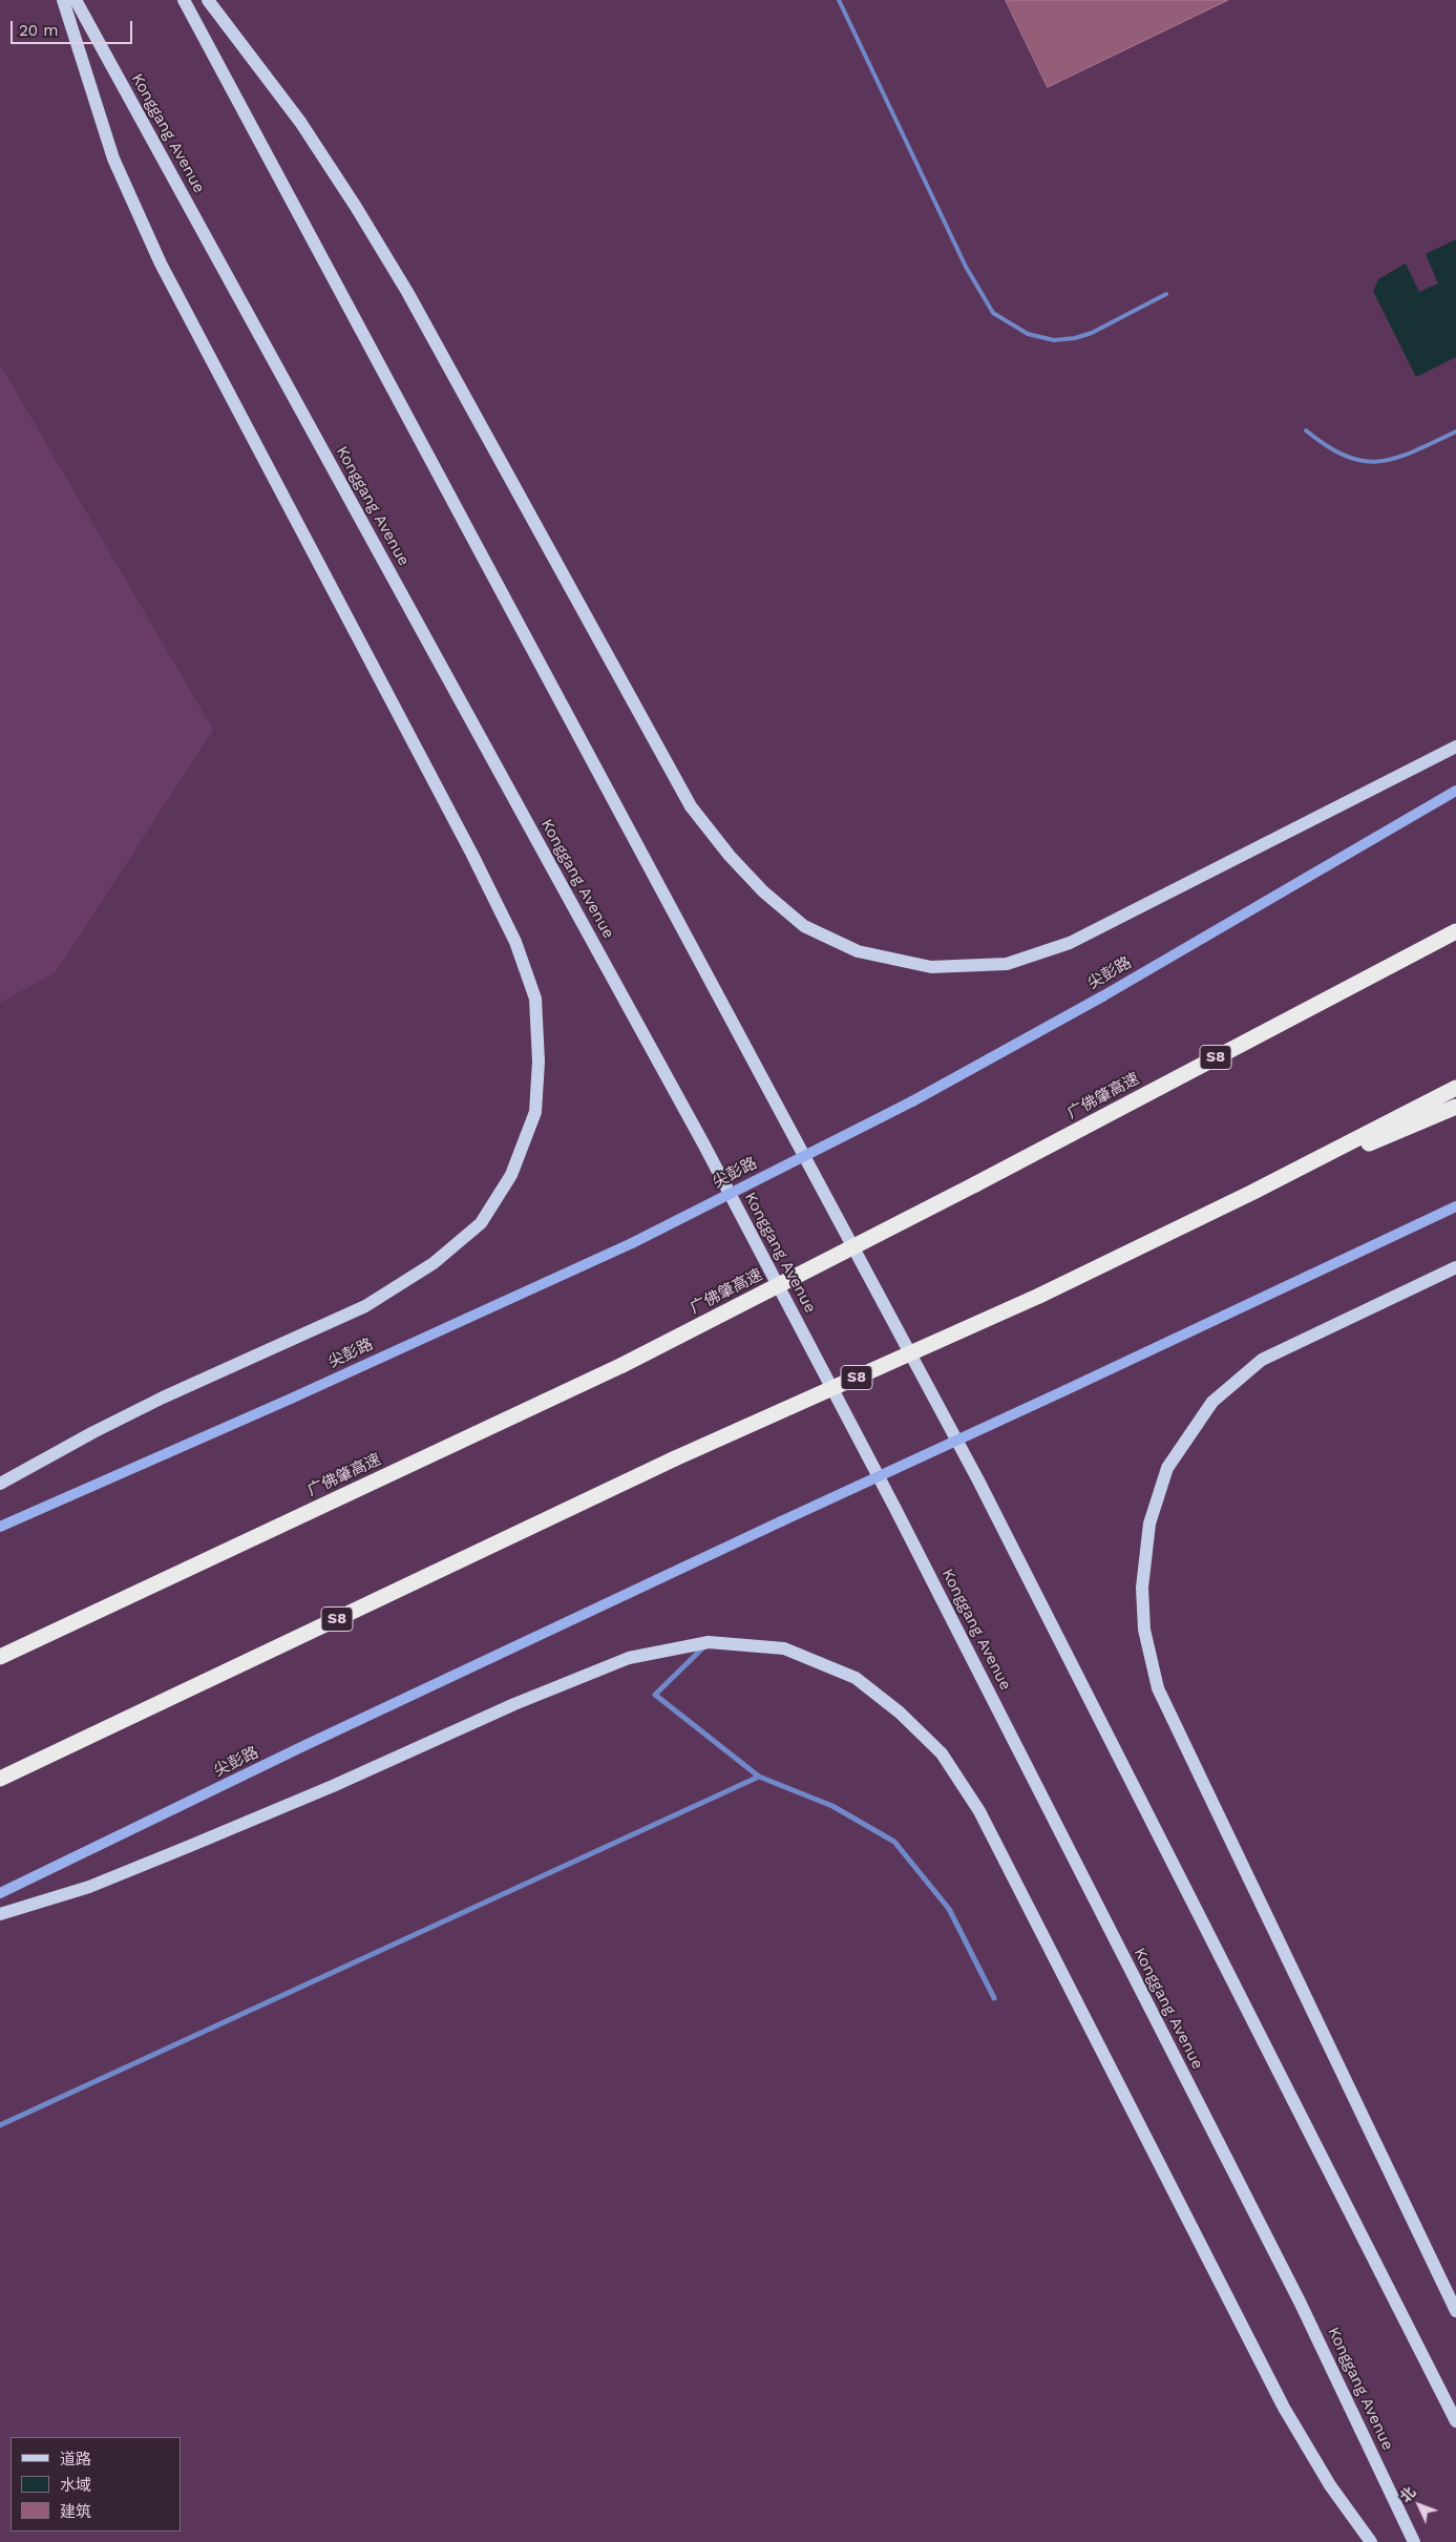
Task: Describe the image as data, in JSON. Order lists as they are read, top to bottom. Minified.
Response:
{"streets":{"highway":["S8","广佛肇高速"],"main road":["Konggang Avenue","尖彭路"]},"legend":["道路","水域","建筑"],"scale_bar":"20 m","north":"top left"}
